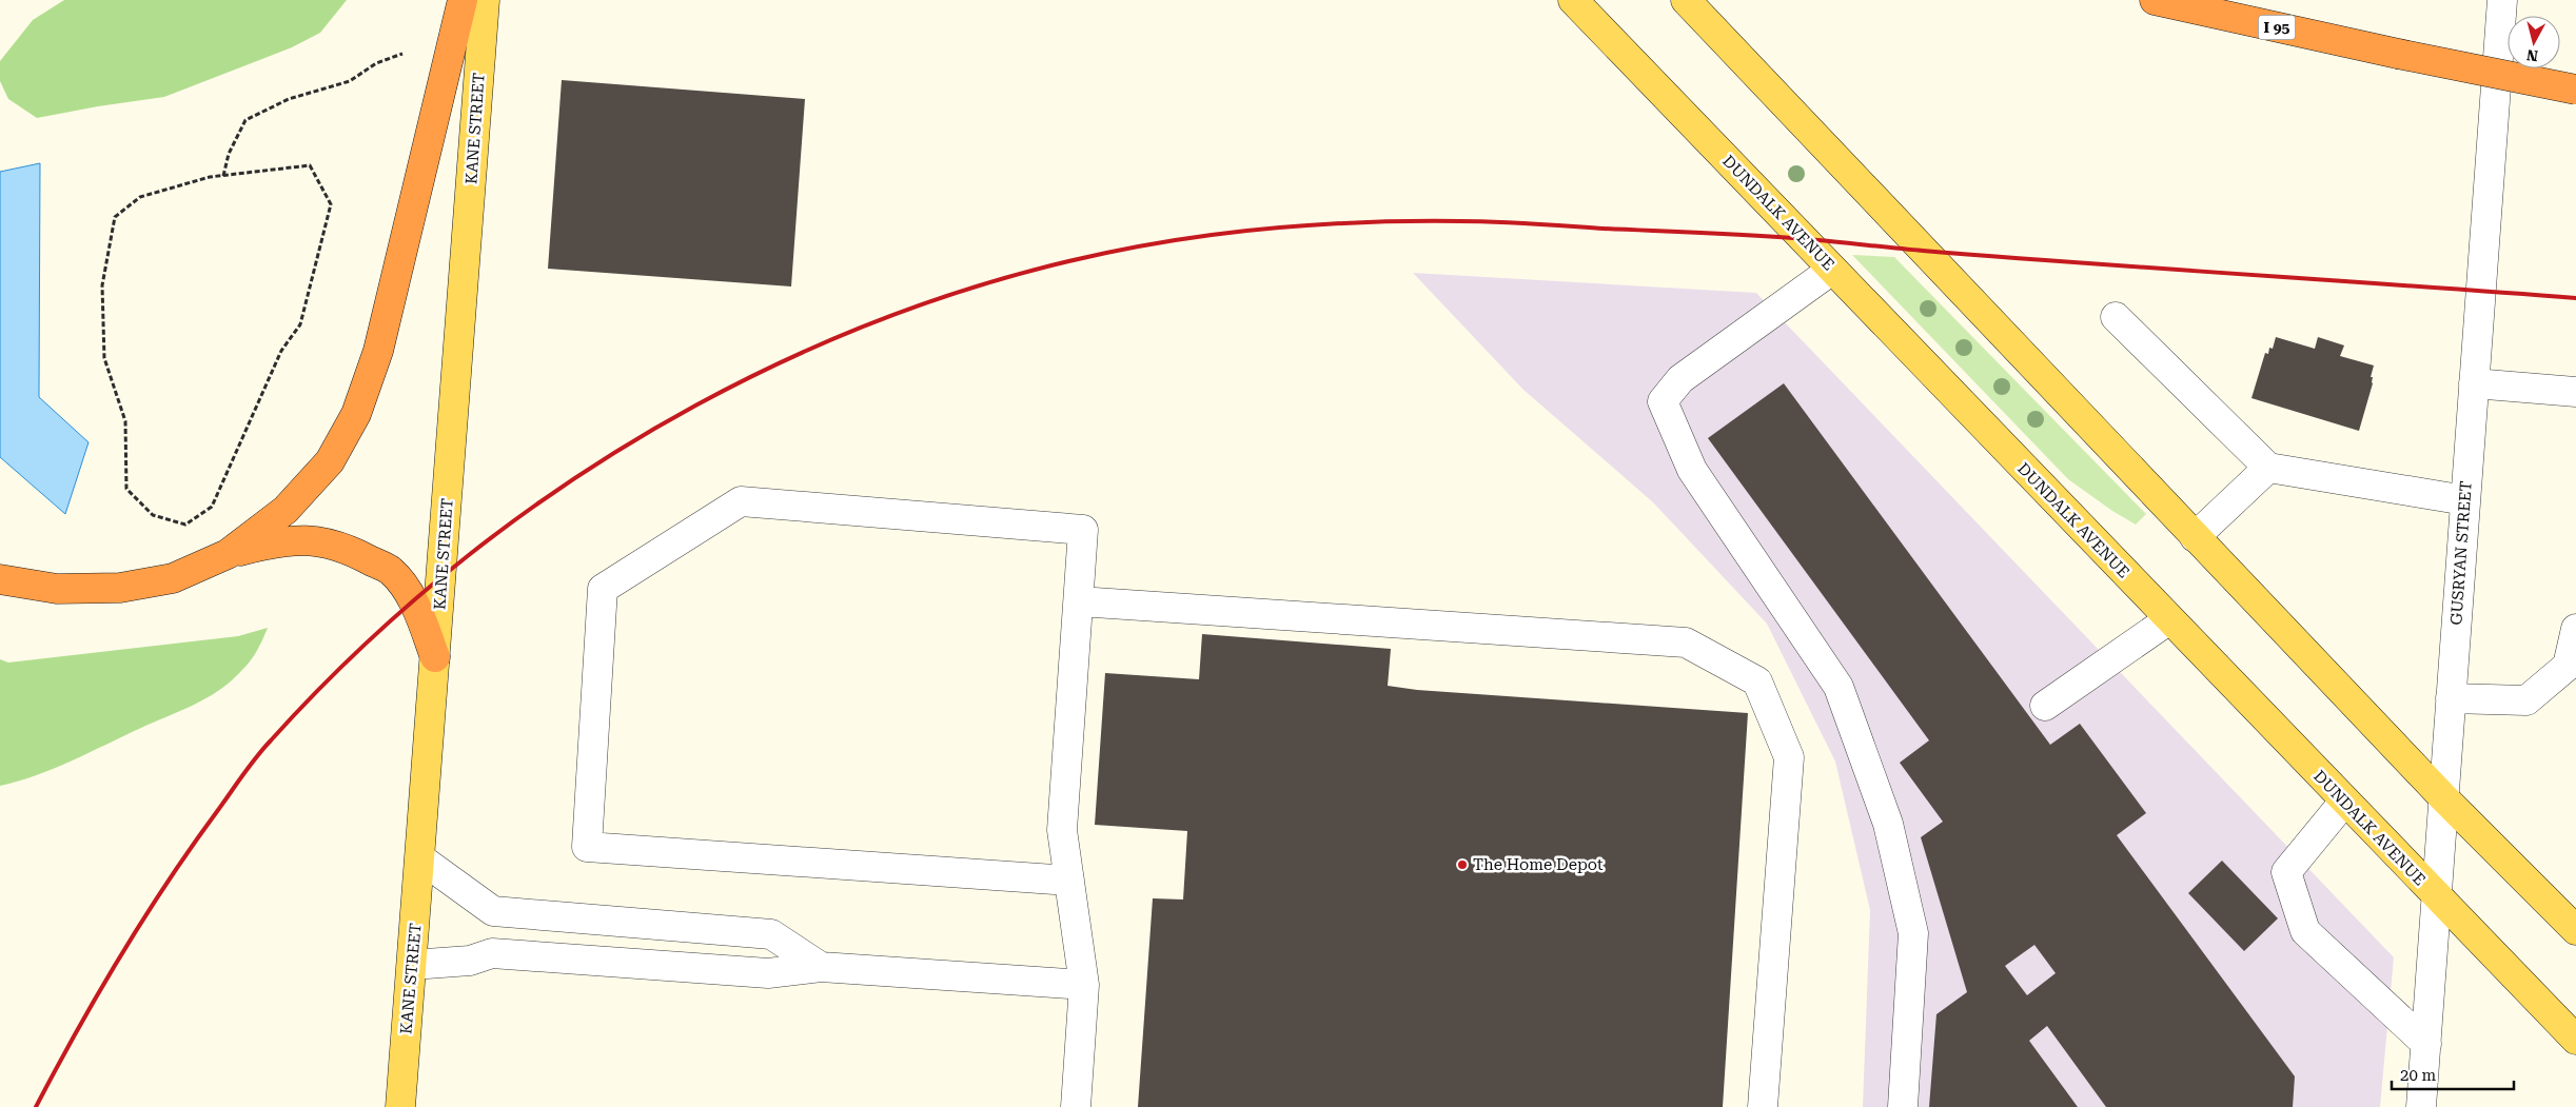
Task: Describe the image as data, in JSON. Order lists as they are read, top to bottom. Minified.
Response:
{"streets":{"highway":["I 95"],"main road":["KANE STREET","DUNDALK AVENUE"],"street":["GUSRYAN STREET"]},"crossings":[["DUNDALK AVENUE","GUSRYAN STREET"]],"places":["The Home Depot"],"scale_bar":"20 m","north":"bottom"}
